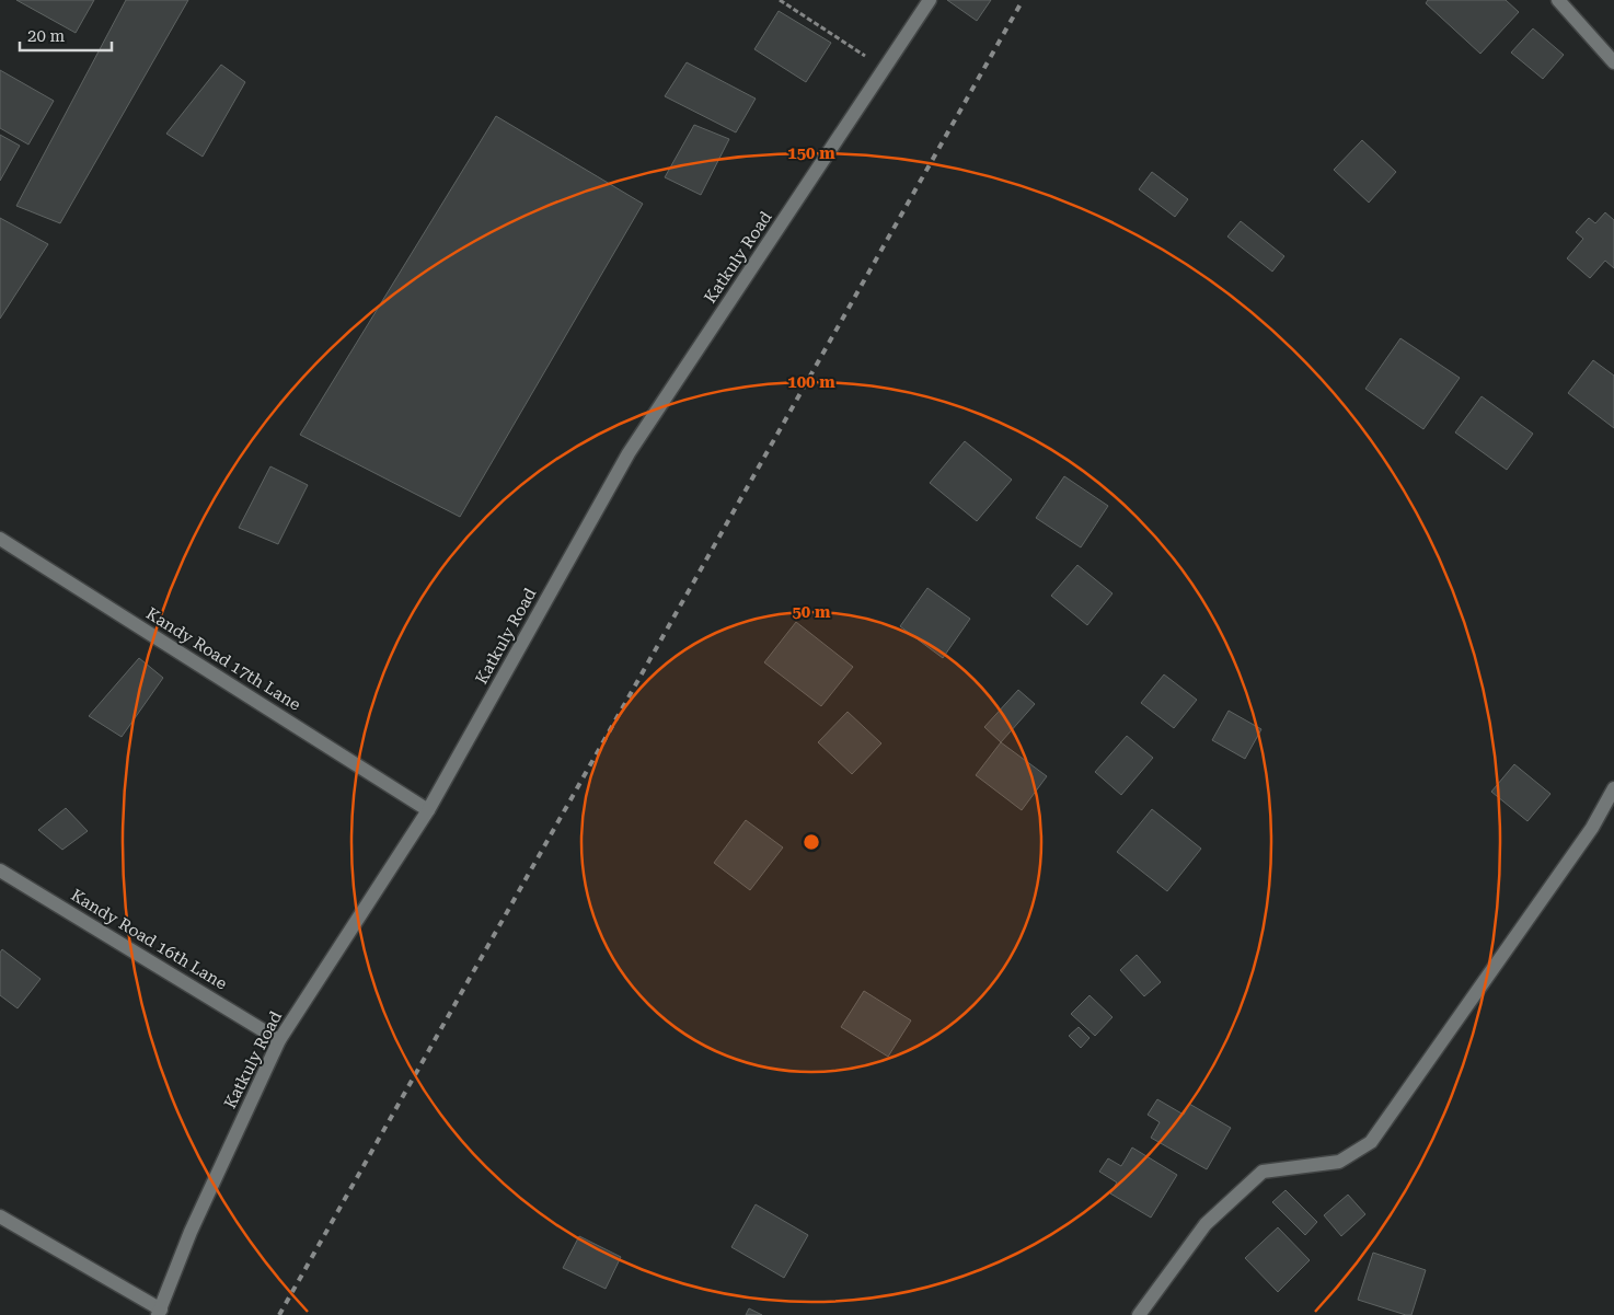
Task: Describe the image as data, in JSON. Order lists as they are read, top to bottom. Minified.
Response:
{"streets":{"street":["Katkuly Road","Kandy Road 17th Lane","Kandy Road 16th Lane"]},"crossings":[["Katkuly Road","Kandy Road 17th Lane"],["Katkuly Road","Kandy Road 16th Lane"]],"scale_bar":"20 m","rings":["150 m","100 m","50 m"]}
